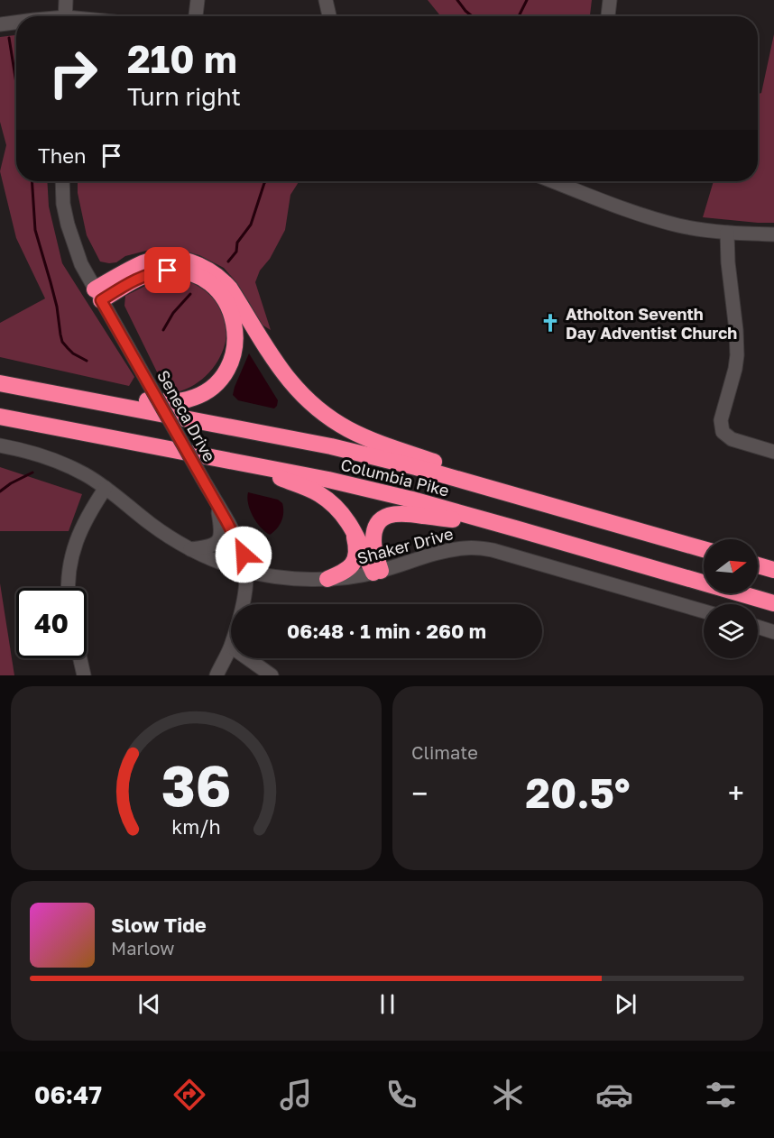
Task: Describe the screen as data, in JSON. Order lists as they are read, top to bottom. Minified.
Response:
{"streets":{"highway":["Columbia Pike"],"street":["Seneca Drive","Shaker Drive"]},"crossings":[["Seneca Drive","Shaker Drive"]],"places":{"church":["Atholton Seventh Day Adventist Church"]},"north":"right","page":{"turn":["210 m","Turn right"],"then":"Then","limit":"40","trip":"06:48 · 1 min · 260 m","tile":"Climate","heat":["−","20.5°","+"],"song":["Slow Tide","Marlow"],"tabs":"06:47","gauge":["36","km/h"]}}
